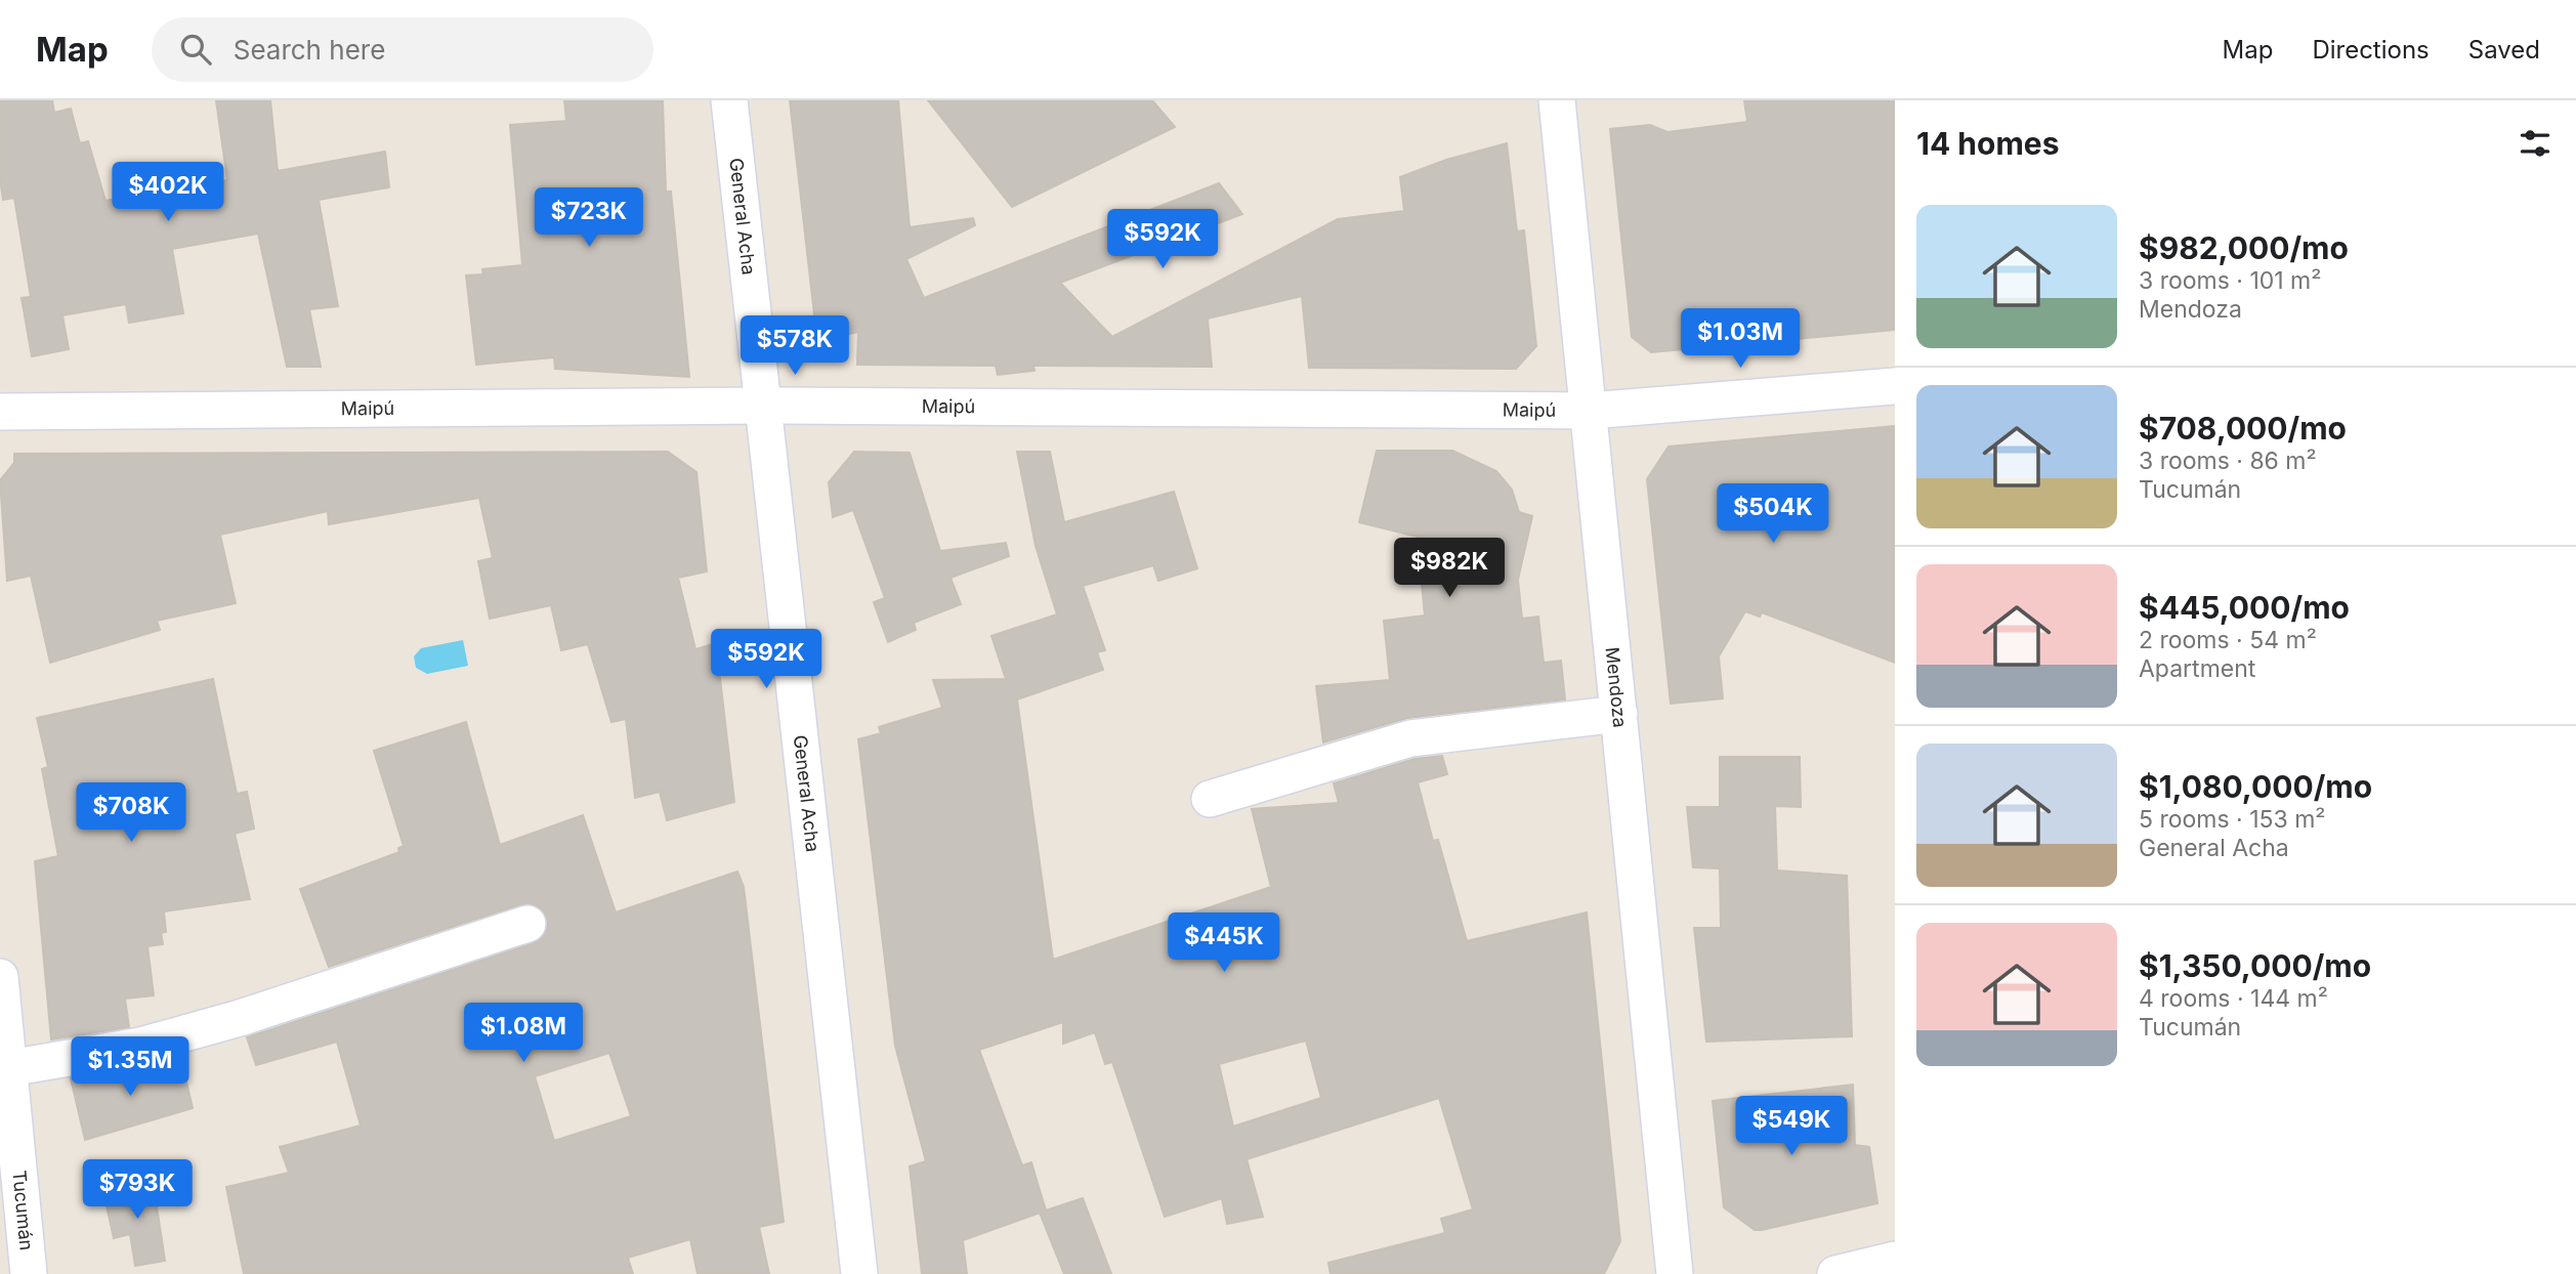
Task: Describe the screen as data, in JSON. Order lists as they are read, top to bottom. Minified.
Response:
{"streets":{"street":["General Acha","Maipú","Mendoza","Tucumán"]},"crossings":[["General Acha","Maipú"],["Maipú","Mendoza"]],"page":{"header":"Map","search":"Search here","nav":["Map","Directions","Saved"],"heading":"14 homes","price":["$402K","$723K","$592K","$1.03M","$578K","$504K","$982K","$592K","$708K","$445K","$1.08M","$1.35M","$549K","$793K"],"list":[{"name":"$982,000/mo","note":"3 rooms · 101 m² · Mendoza"},{"name":"$708,000/mo","note":"3 rooms · 86 m² · Tucumán"},{"name":"$445,000/mo","note":"2 rooms · 54 m² · Apartment"},{"name":"$1,080,000/mo","note":"5 rooms · 153 m² · General Acha"},{"name":"$1,350,000/mo","note":"4 rooms · 144 m² · Tucumán"}]}}
